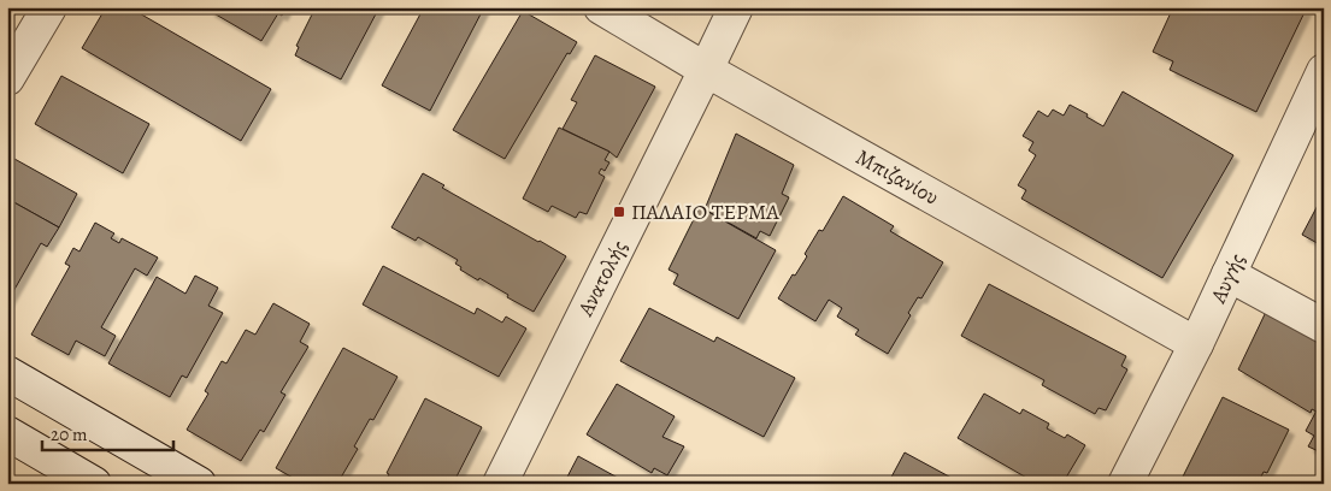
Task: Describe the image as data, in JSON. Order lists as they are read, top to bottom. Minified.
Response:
{"streets":{"street":["Μπιζανίου","Ανατολής","Αυγής"]},"crossings":[["Μπιζανίου","Ανατολής"],["Μπιζανίου","Αυγής"]],"places":{"transit":["ΠΑΛΑΙΟ ΤΕΡΜΑ"]},"scale_bar":"20 m"}
